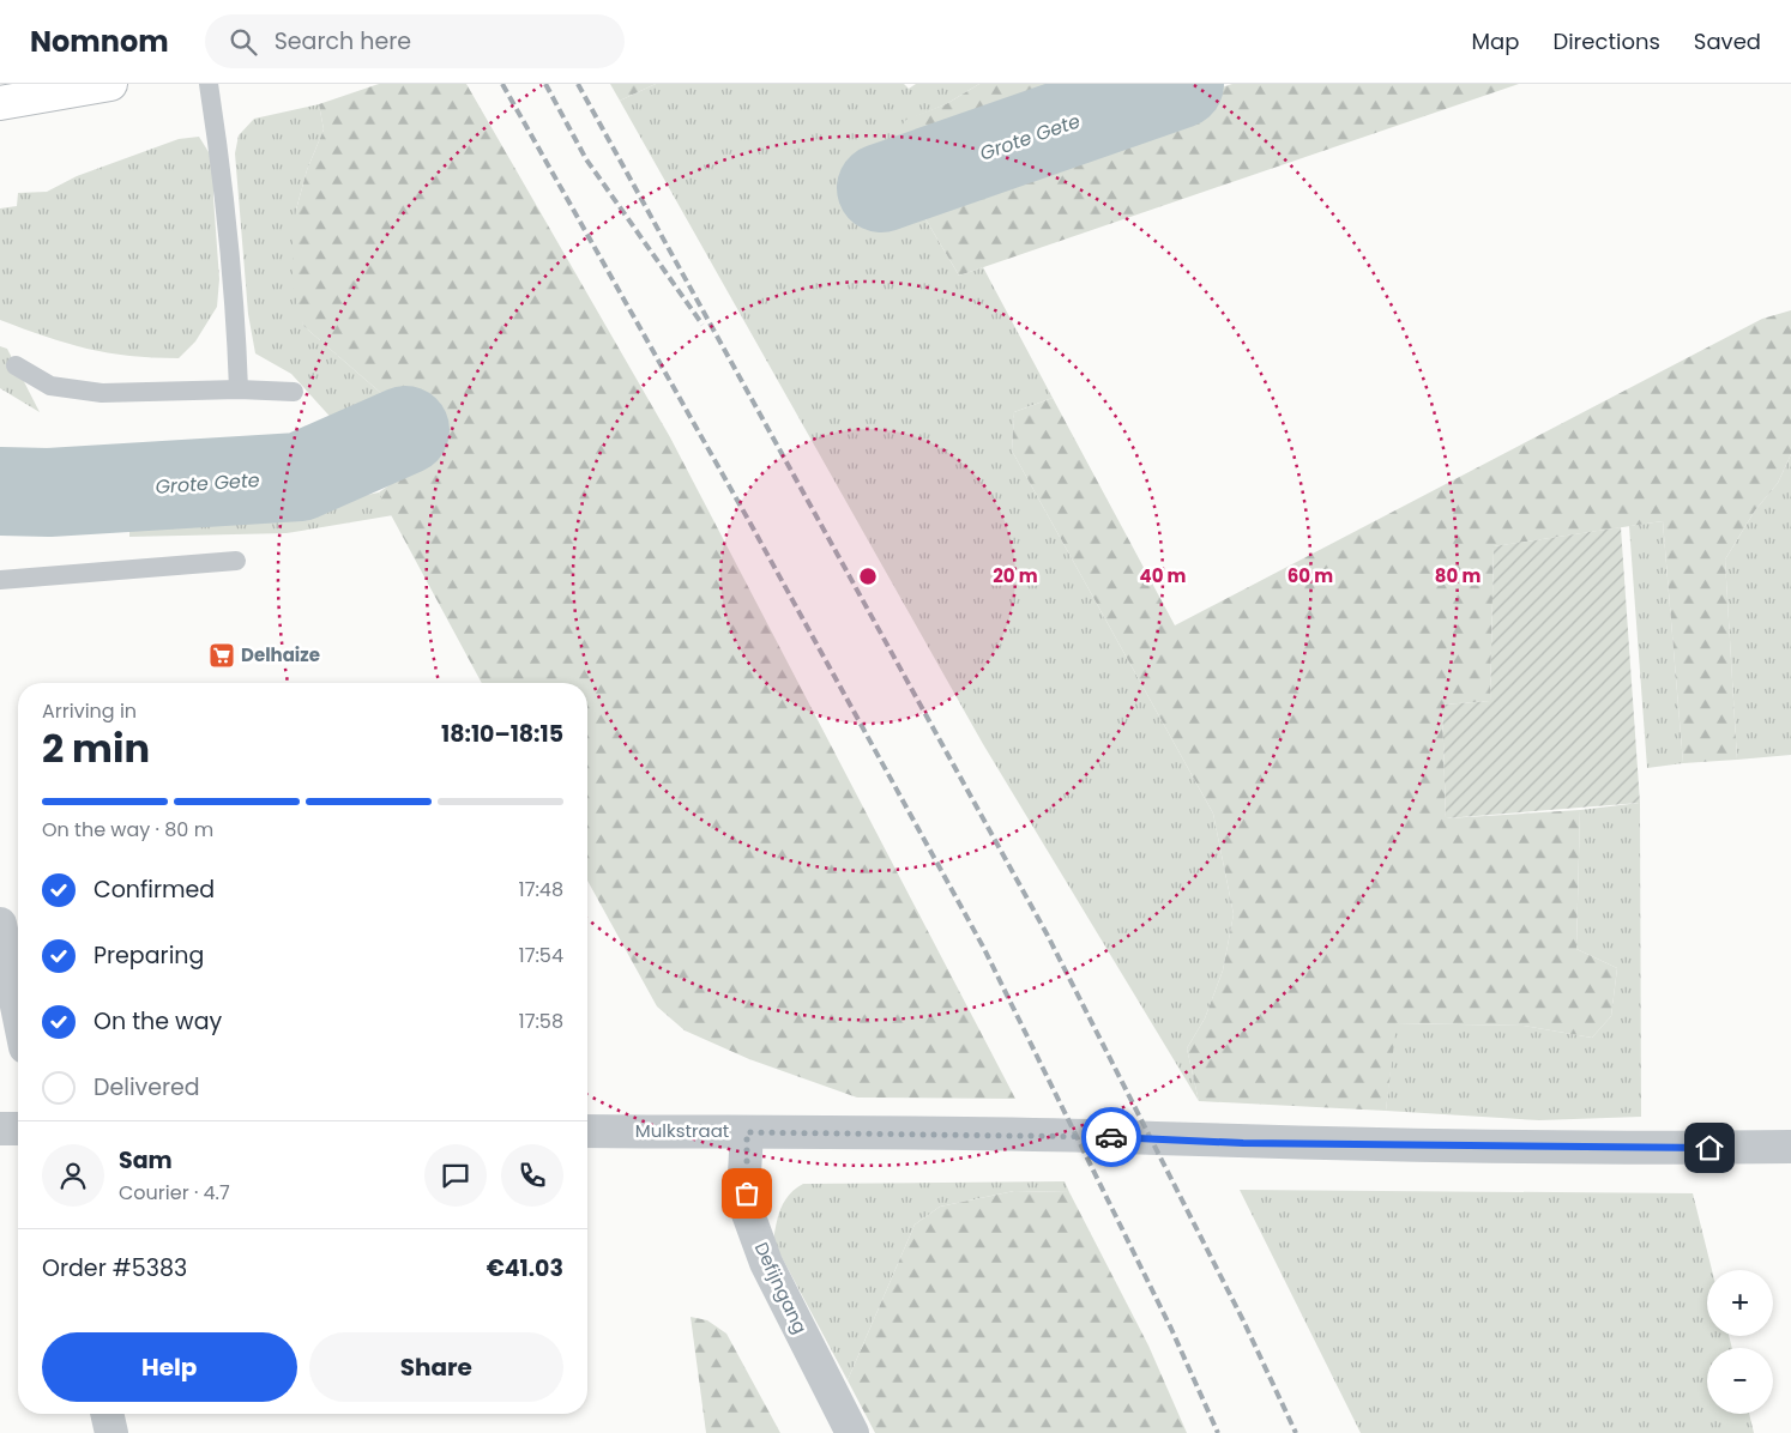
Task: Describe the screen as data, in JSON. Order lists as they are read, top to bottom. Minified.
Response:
{"streets":{"street":["Mulkstraat","Defijngang"]},"crossings":[["Mulkstraat","Defijngang"]],"water":["Grote Gete"],"places":{"supermarket":["Delhaize"]},"page":{"header":"Nomnom","search":"Search here","nav":["Map","Directions","Saved"],"heading":["2 min","Arriving in","18:10–18:15"],"panel":["Sam","Courier · 4.7","Order #5383","€41.03"],"bar":"On the way · 80 m","list":[["Confirmed","17:48"],["Preparing","17:54"],["On the way","17:58"],"Delivered"],"map_buttons":["+","−"],"buttons":["Help","Share"]},"rings":["20 m","40 m","60 m","80 m"]}
